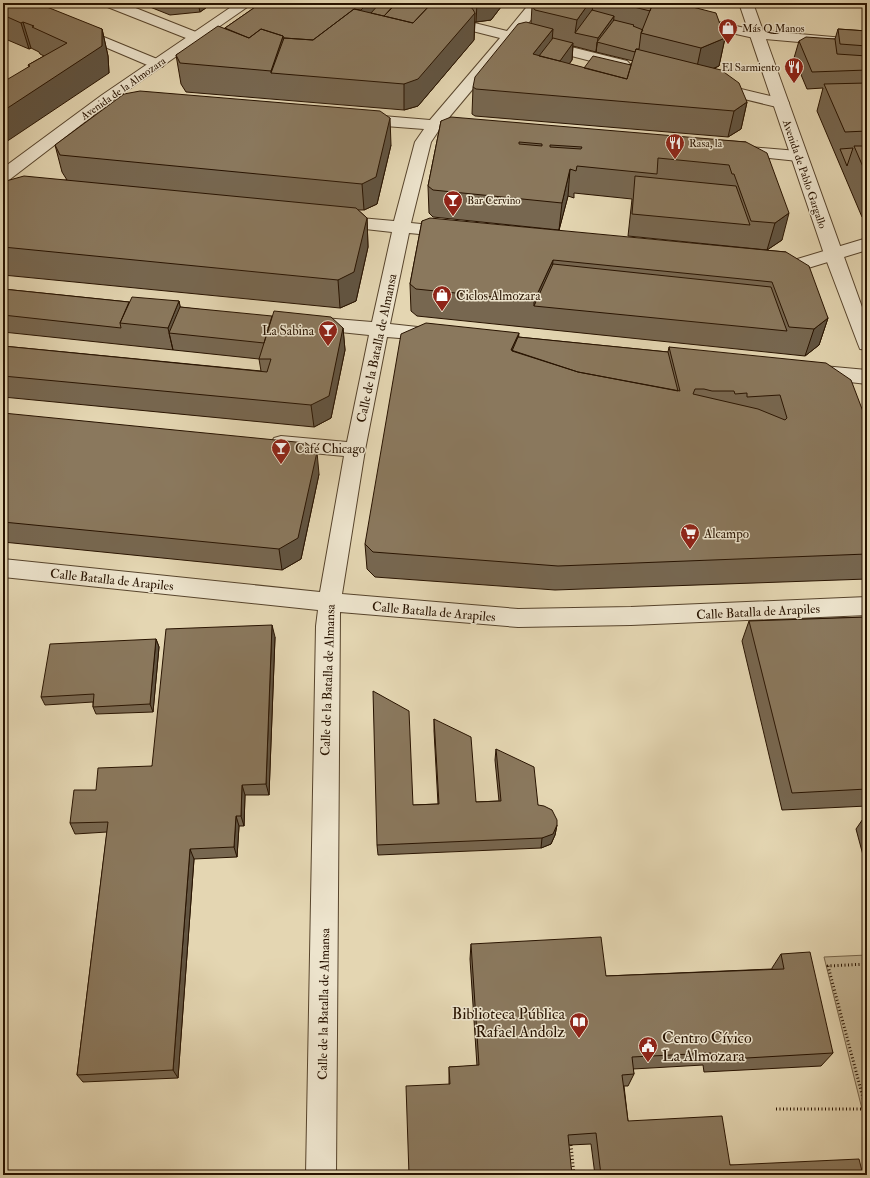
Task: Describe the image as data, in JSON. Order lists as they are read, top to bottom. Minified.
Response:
{"streets":{"street":["Avenida de la Almozara","Avenida de Pablo Gargallo","Calle de la Batalla de Almansa","Calle Batalla de Arapiles"]},"crossings":[["Calle de la Batalla de Almansa","Calle Batalla de Arapiles"]],"places":{"shop":["Más Q Manos","Ciclos Almozara"],"restaurant":["El Sarmiento","Rasa, la"],"bar":["Bar Cervino","La Sabina","Café Chicago"],"supermarket":["Alcampo"],"library":["Biblioteca Pública Rafael Andolz"],"public building":["Centro Cívico La Almozara"]}}
